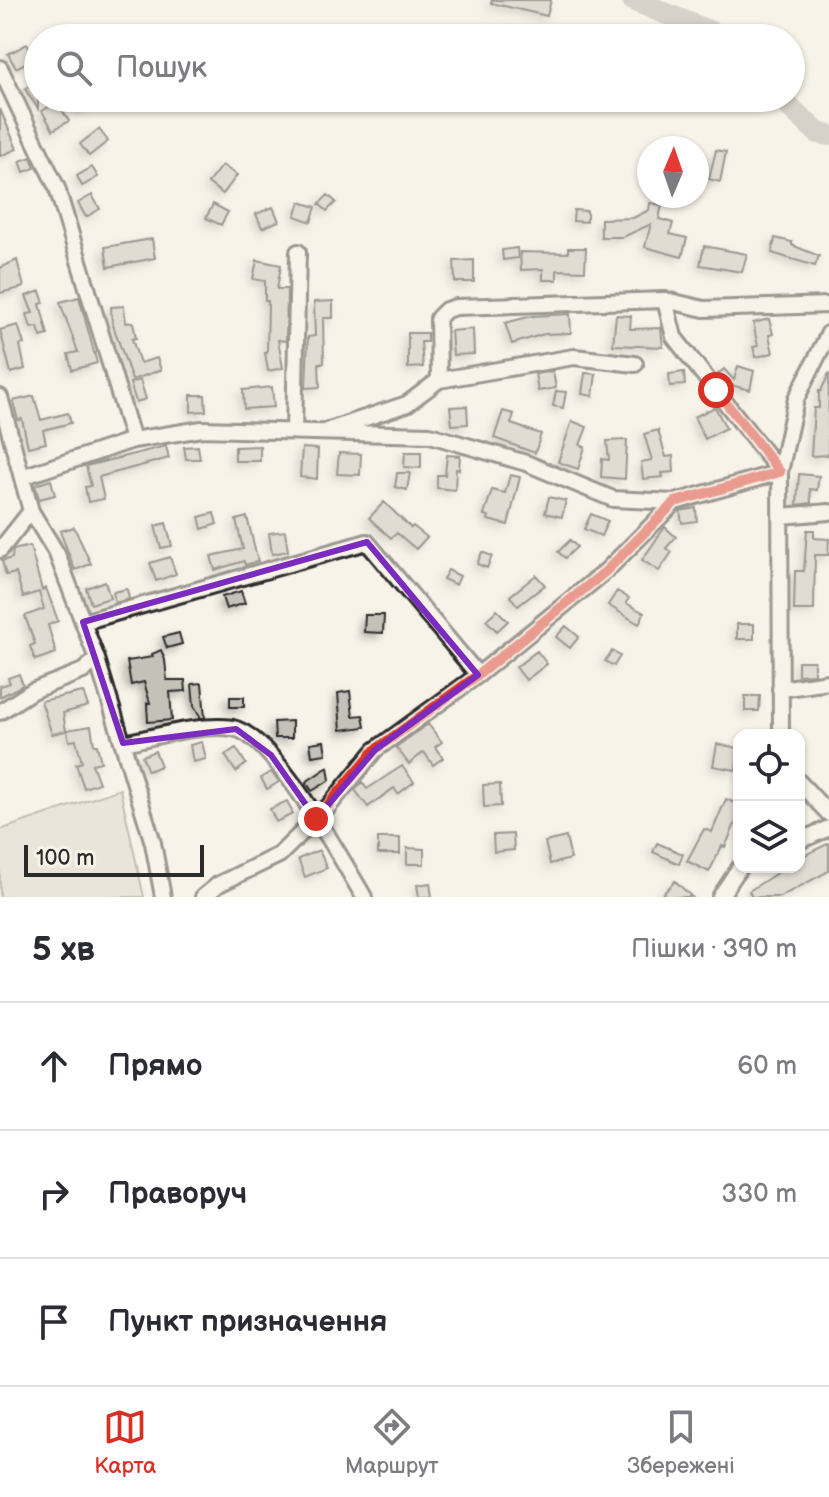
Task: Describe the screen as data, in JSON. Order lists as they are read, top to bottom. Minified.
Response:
{"scale_bar":"100 m","north":"top","page":{"search":"Пошук","scale":"100 m","heading":["5 хв","Пішки · 390 m"],"list":[["Прямо","60 m"],["Праворуч","330 m"],"Пункт призначення"],"nav":["Карта","Маршрут","Збережені"]}}
